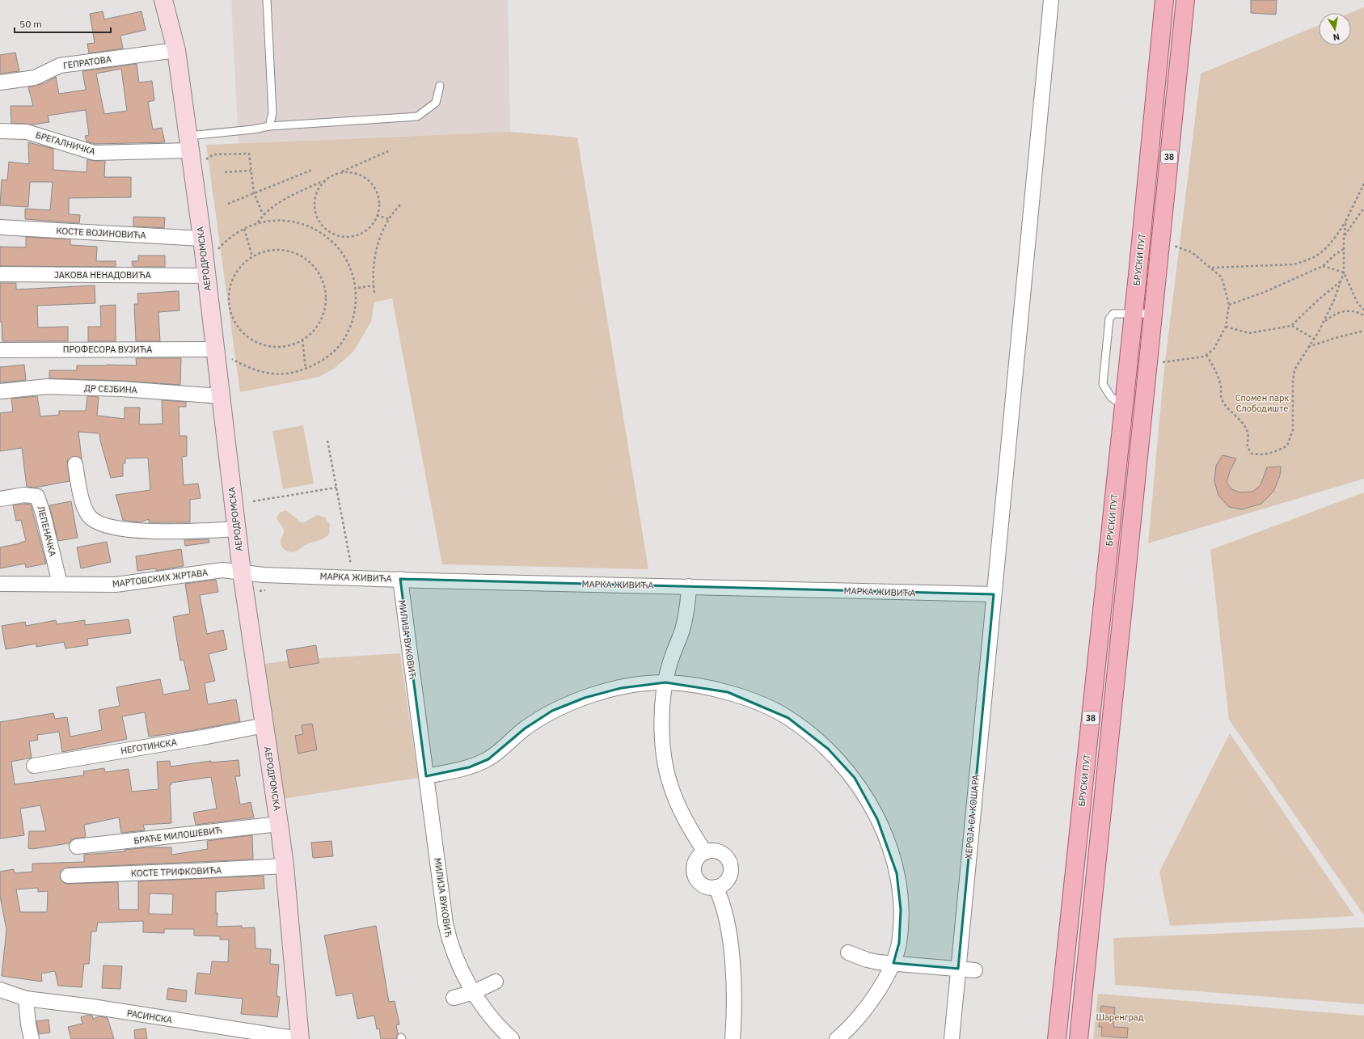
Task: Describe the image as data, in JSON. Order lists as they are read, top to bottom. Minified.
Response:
{"streets":{"main road":["38","БРУСКИ ПУТ"],"street":["ГЕПРАТОВА","БРЕГАЛНИЧКА","КОСТЕ ВОЈИНОВИЋА","АЕРОДРОМСКА","ЈАКОВА НЕНАДОВИЋА","ПРОФЕСОРА ВУЈИЋА","ДР СЕЈБИНА","ЛЕПЕНАЧКА","МАРКА ЖИВИЋА","МАРТОВСКИХ ЖРТАВА","МИЛИЈА ВУКОВИЋ","НЕГОТИНСКА","ХЕРОЈА СА КОШАРА","БРАЋЕ МИЛОШЕВИЋ","КОСТЕ ТРИФКОВИЋА","РАСИНСКА"]},"crossings":[["ГЕПРАТОВА","АЕРОДРОМСКА"],["БРЕГАЛНИЧКА","АЕРОДРОМСКА"],["КОСТЕ ВОЈИНОВИЋА","АЕРОДРОМСКА"],["АЕРОДРОМСКА","ЈАКОВА НЕНАДОВИЋА"],["АЕРОДРОМСКА","ПРОФЕСОРА ВУЈИЋА"],["АЕРОДРОМСКА","ДР СЕЈБИНА"],["АЕРОДРОМСКА","МАРКА ЖИВИЋА"],["АЕРОДРОМСКА","МАРТОВСКИХ ЖРТАВА"],["АЕРОДРОМСКА","НЕГОТИНСКА"],["АЕРОДРОМСКА","БРАЋЕ МИЛОШЕВИЋ"],["АЕРОДРОМСКА","КОСТЕ ТРИФКОВИЋА"],["АЕРОДРОМСКА","РАСИНСКА"],["ЛЕПЕНАЧКА","МАРТОВСКИХ ЖРТАВА"],["МАРКА ЖИВИЋА","МАРТОВСКИХ ЖРТАВА"],["МАРКА ЖИВИЋА","МИЛИЈА ВУКОВИЋ"],["МАРКА ЖИВИЋА","ХЕРОЈА СА КОШАРА"]],"parks":["Спомен парк Слободиште","Шаренград"],"scale_bar":"50 m","north":"bottom"}
